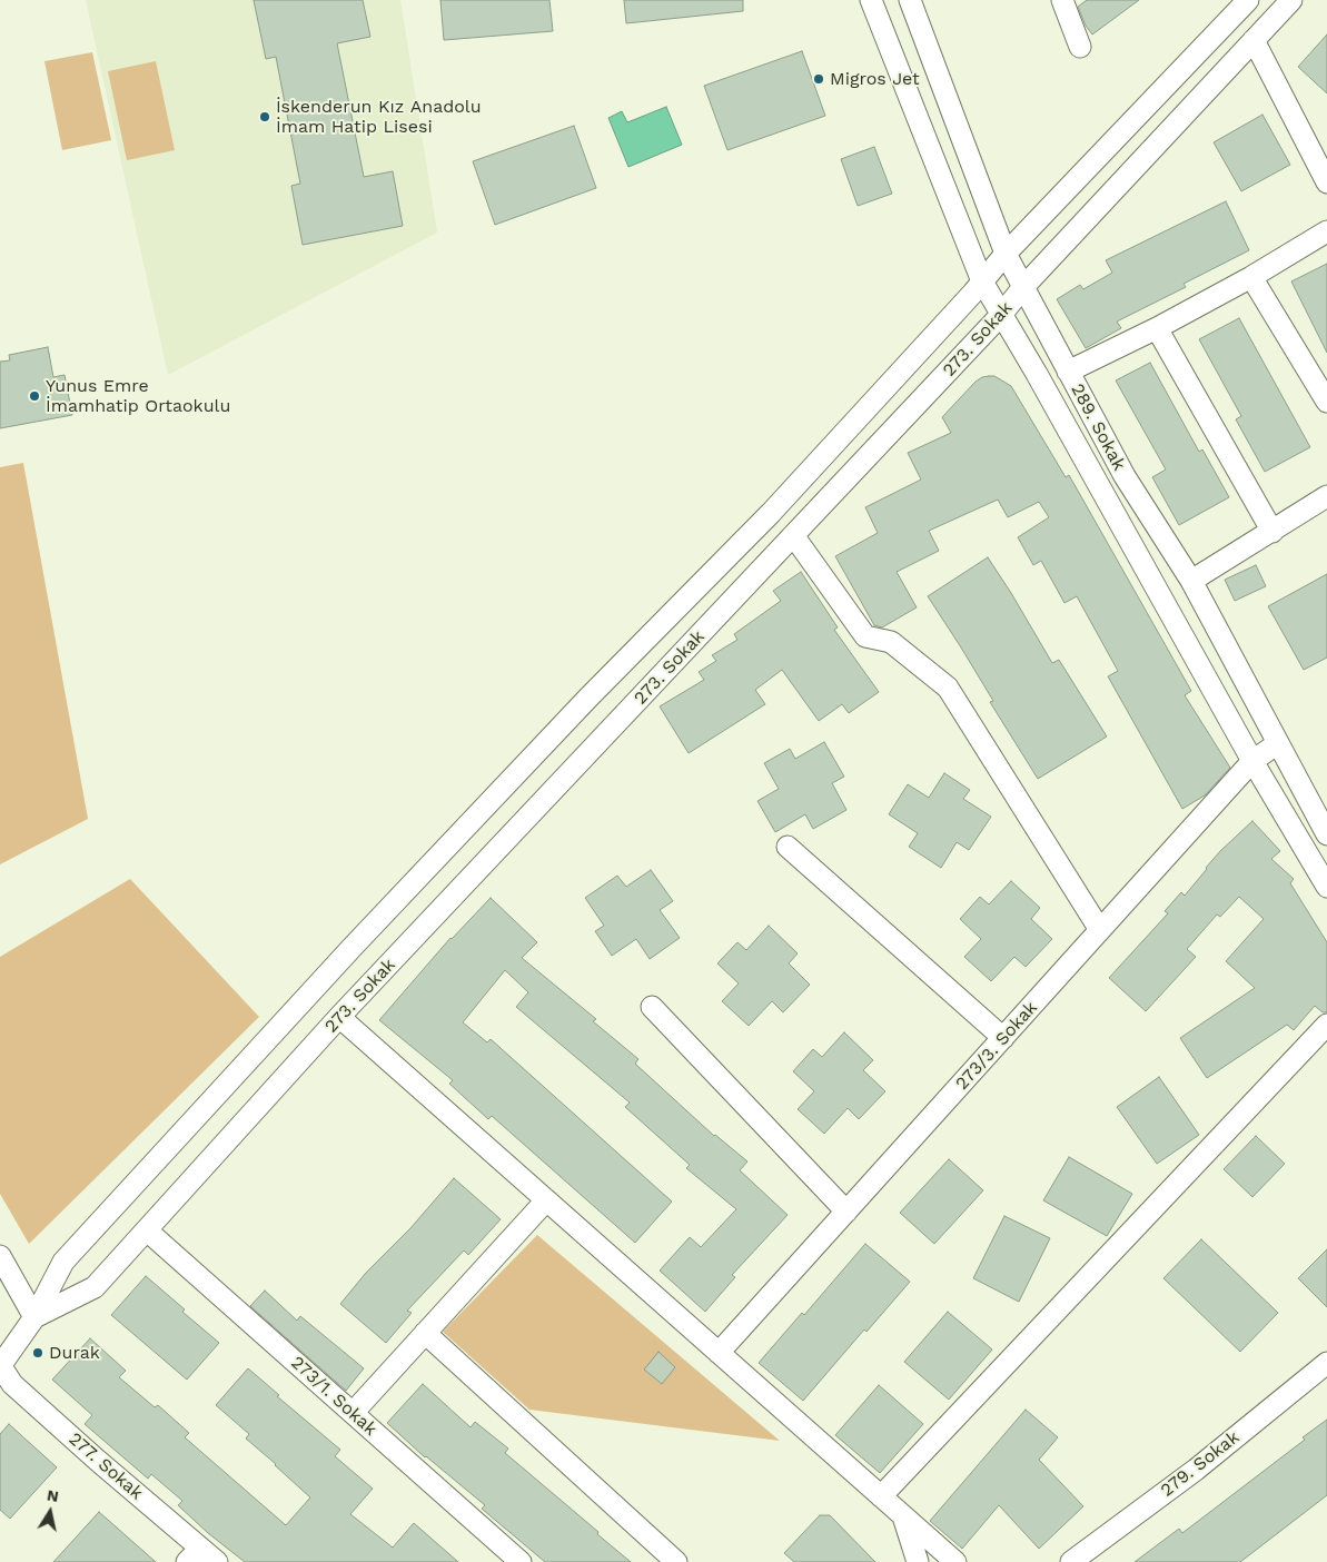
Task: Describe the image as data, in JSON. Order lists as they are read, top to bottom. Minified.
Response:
{"streets":{"street":["273. Sokak","289. Sokak","273/3. Sokak","273/1. Sokak","279. Sokak","277. Sokak"]},"crossings":[["273. Sokak","289. Sokak"],["273. Sokak","273/1. Sokak"],["273. Sokak","277. Sokak"],["289. Sokak","273/3. Sokak"]],"places":["Migros Jet","İskenderun Kız Anadolu İmam Hatip Lisesi","Yunus Emre İmamhatip Ortaokulu","Durak"],"north":"top"}
